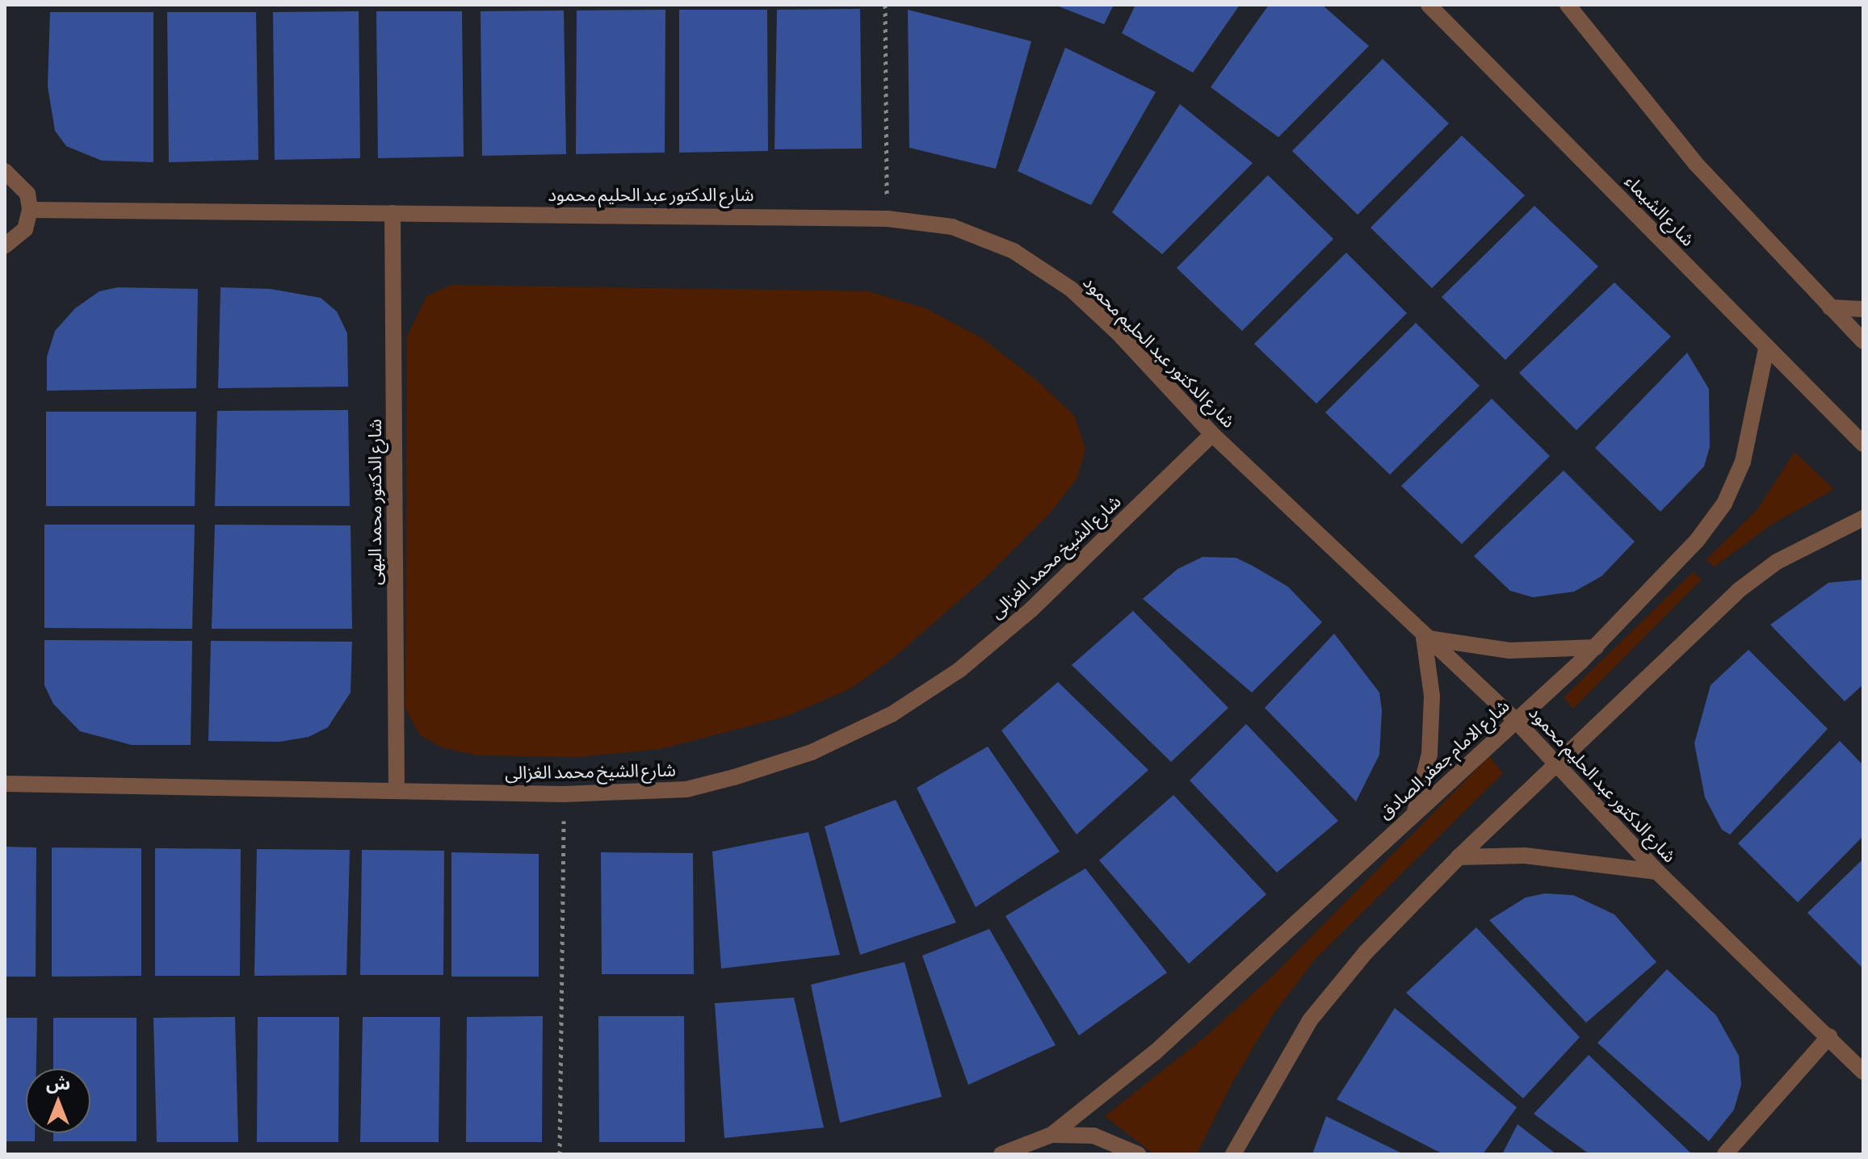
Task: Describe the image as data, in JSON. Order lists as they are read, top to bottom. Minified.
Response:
{"streets":{"street":["شارع الدكتور عبد الحليم محمود","شارع الشيماء","شارع الدكتور محمد البهى","شارع الشيخ محمد الغزالى","شارع الامام جعفر الصادق"]},"crossings":[["شارع الدكتور عبد الحليم محمود","شارع الدكتور محمد البهى"],["شارع الدكتور عبد الحليم محمود","شارع الشيخ محمد الغزالى"],["شارع الدكتور عبد الحليم محمود","شارع الامام جعفر الصادق"],["شارع الشيماء","شارع الامام جعفر الصادق"],["شارع الدكتور محمد البهى","شارع الشيخ محمد الغزالى"]],"north":"top"}
